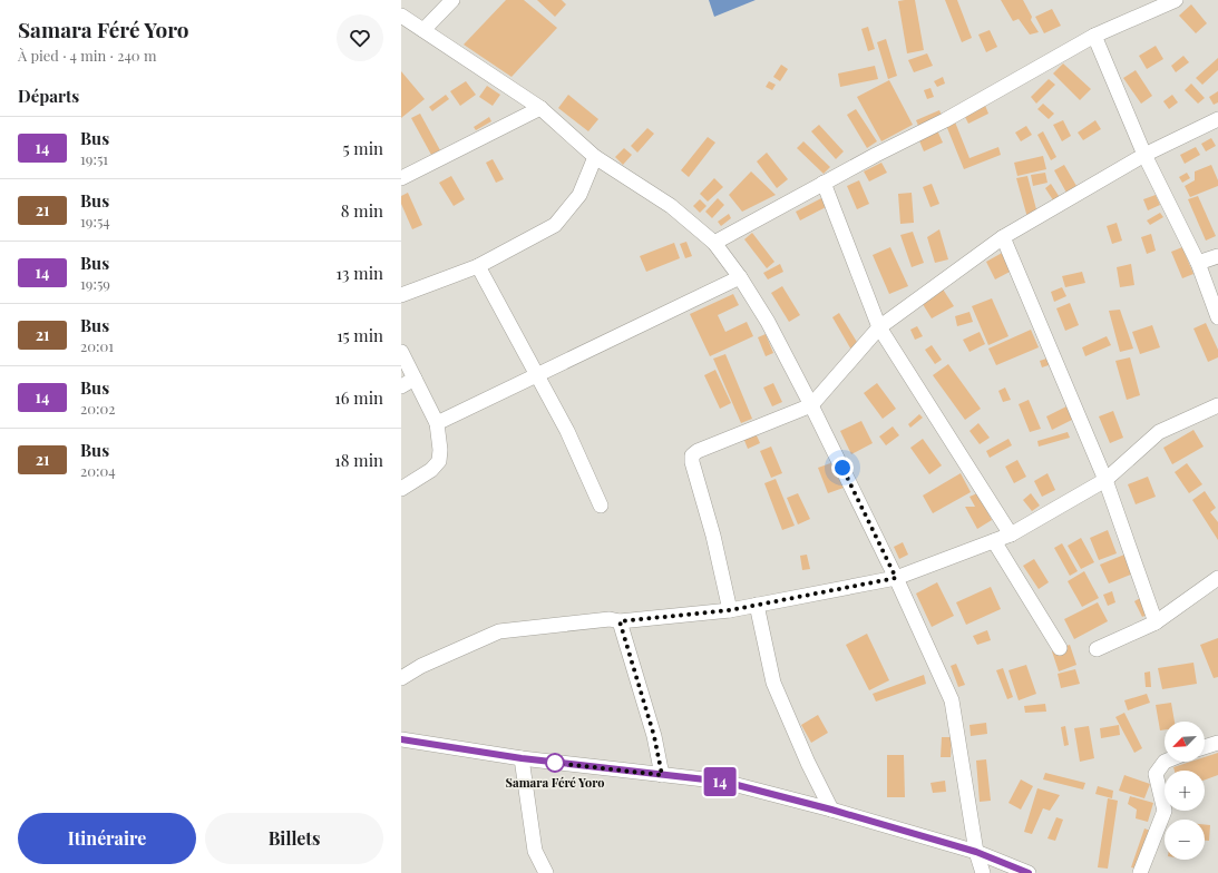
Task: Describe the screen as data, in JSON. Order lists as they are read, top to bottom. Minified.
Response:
{"places":["Samara Féré Yoro"],"lines":["bus line 14"],"north":"bottom left","page":{"heading":[["Samara Féré Yoro","À pied · 4 min · 240 m"],"Départs"],"on_map":"14","list":[{"mark":"14","name":"Bus","note":"19:51","value":"5 min"},{"mark":"21","name":"Bus","note":"19:54","value":"8 min"},{"mark":"14","name":"Bus","note":"19:59","value":"13 min"},{"mark":"21","name":"Bus","note":"20:01","value":"15 min"},{"mark":"14","name":"Bus","note":"20:02","value":"16 min"},{"mark":"21","name":"Bus","note":"20:04","value":"18 min"}],"map_buttons":["+","−"],"buttons":["Itinéraire","Billets"]}}
